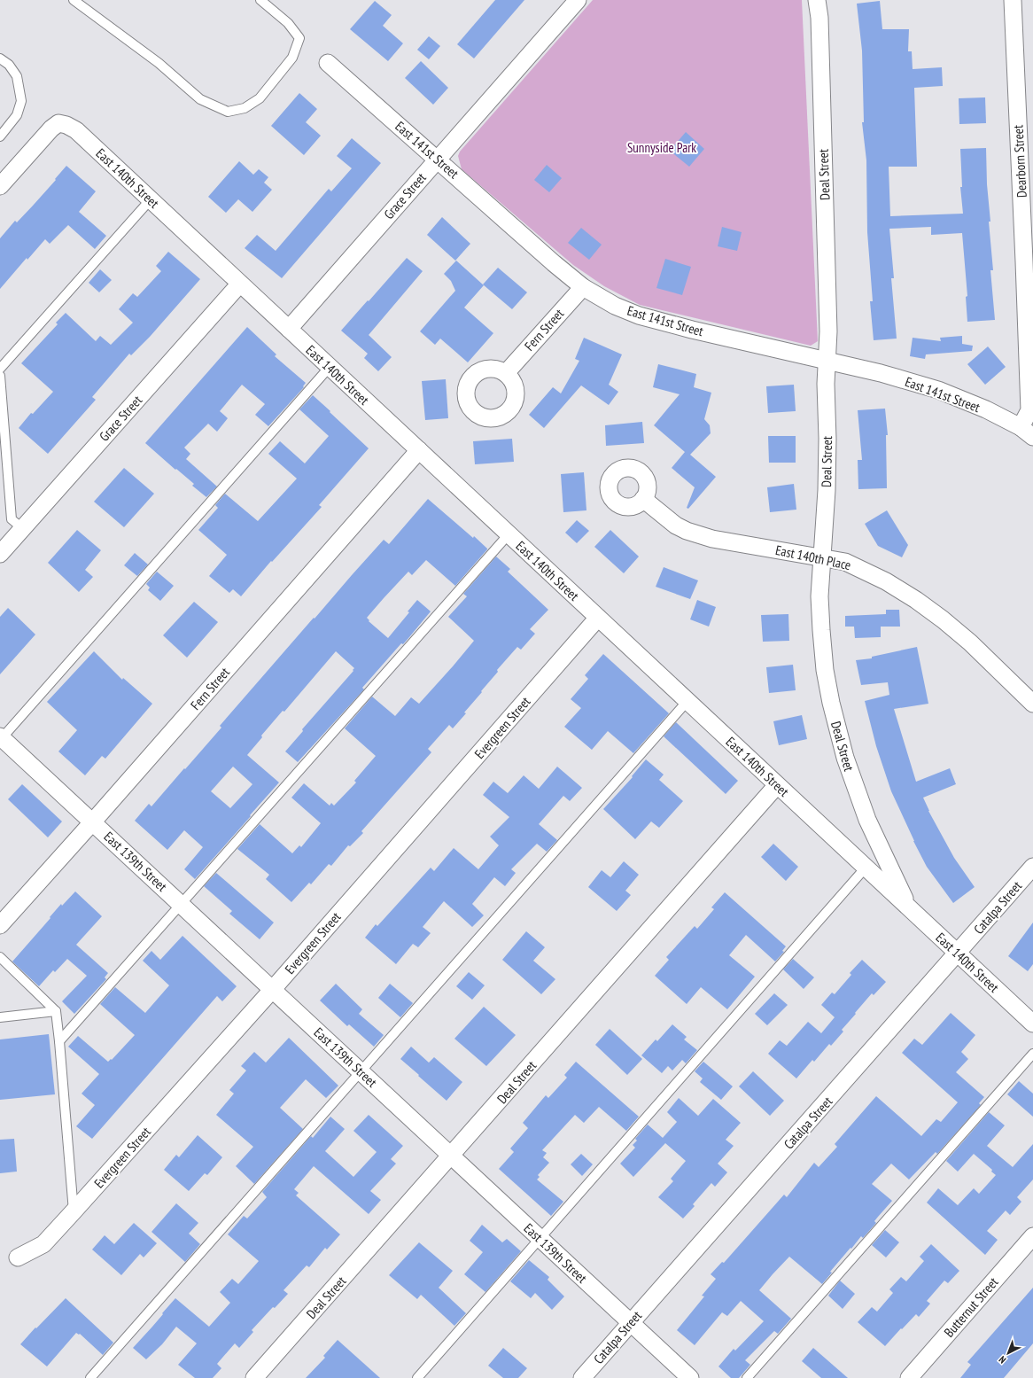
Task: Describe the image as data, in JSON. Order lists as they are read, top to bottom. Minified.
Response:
{"streets":{"street":["East 141st Street","Dearborn Street","Deal Street","East 140th Street","Grace Street","Fern Street","East 140th Place","Evergreen Street","East 139th Street","Catalpa Street","Butternut Street"]},"crossings":[["East 141st Street","Dearborn Street"],["East 141st Street","Deal Street"],["East 141st Street","Grace Street"],["East 141st Street","Fern Street"],["Deal Street","East 140th Street"],["Deal Street","East 140th Place"],["Deal Street","East 139th Street"],["East 140th Street","Grace Street"],["East 140th Street","Fern Street"],["East 140th Street","Evergreen Street"],["East 140th Street","Catalpa Street"],["Fern Street","East 139th Street"],["Evergreen Street","East 139th Street"],["East 139th Street","Catalpa Street"]],"parks":["Sunnyside Park"],"north":"bottom left"}
